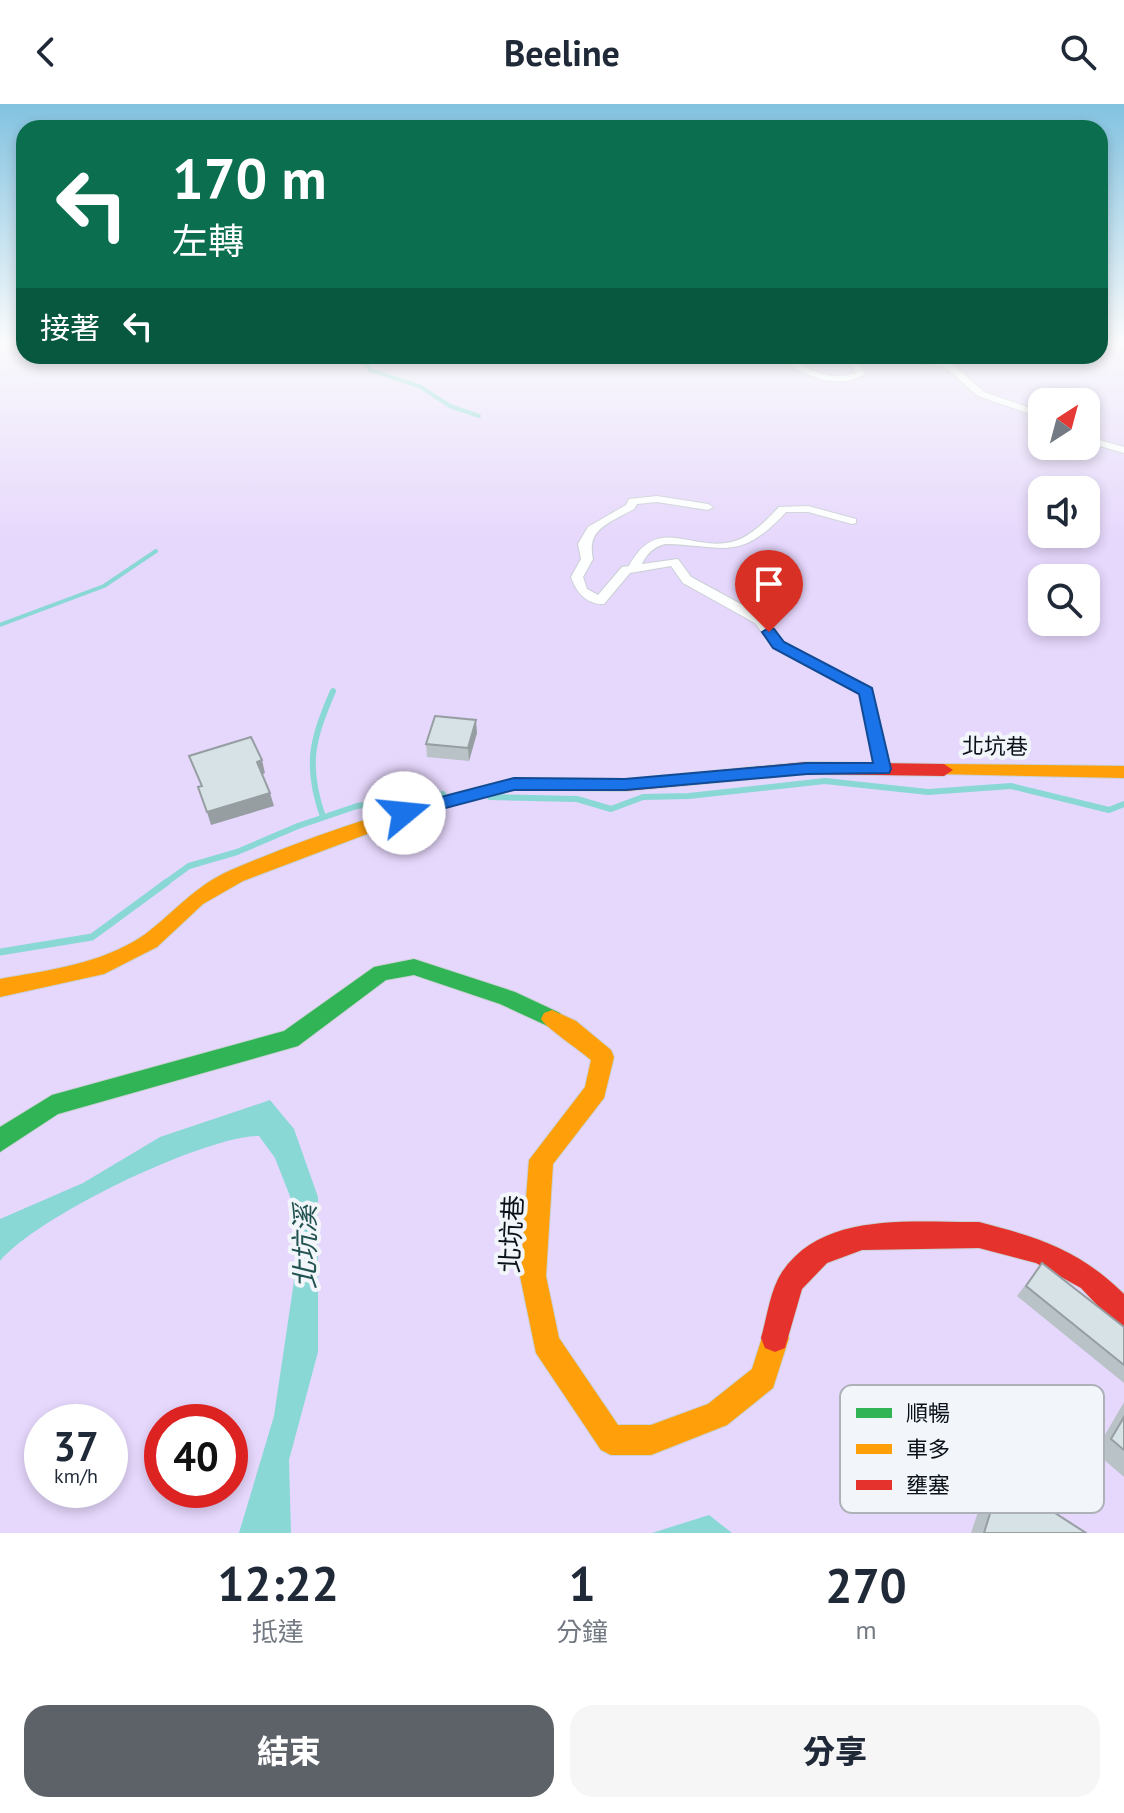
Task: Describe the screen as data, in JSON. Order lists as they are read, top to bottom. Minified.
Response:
{"streets":{"street":["北坑巷"]},"water":["北坑溪"],"legend":["順暢","車多","壅塞"],"north":"top right","page":{"header":"Beeline","turn":["170 m","左轉"],"then":"接著","speed":"37 km/h","limit":"40","eta":["12:22","抵達","1","分鐘","270","m"],"buttons":["結束","分享"]}}
